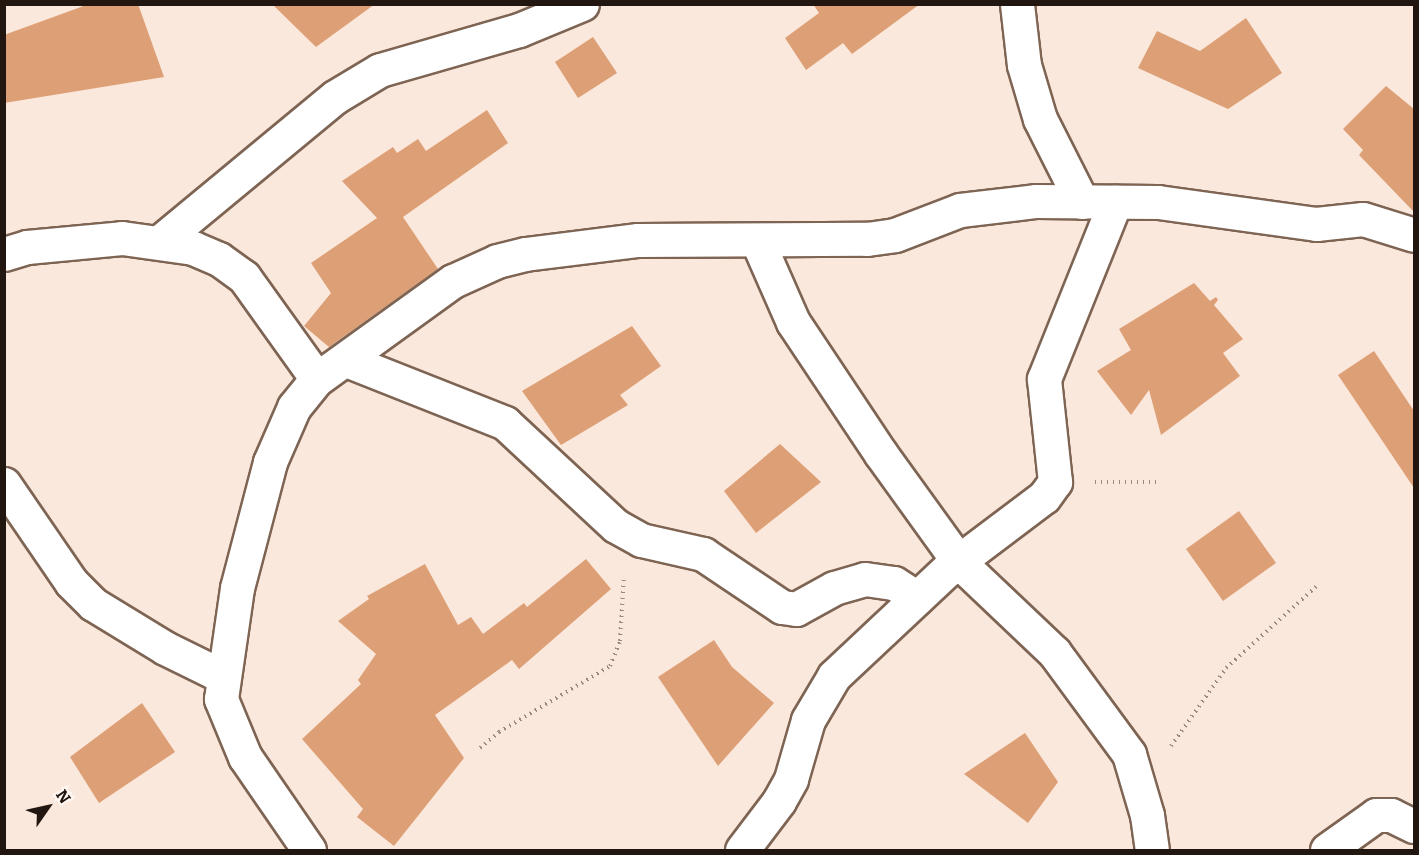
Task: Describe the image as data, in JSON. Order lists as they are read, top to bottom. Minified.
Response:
{"north":"top right"}
